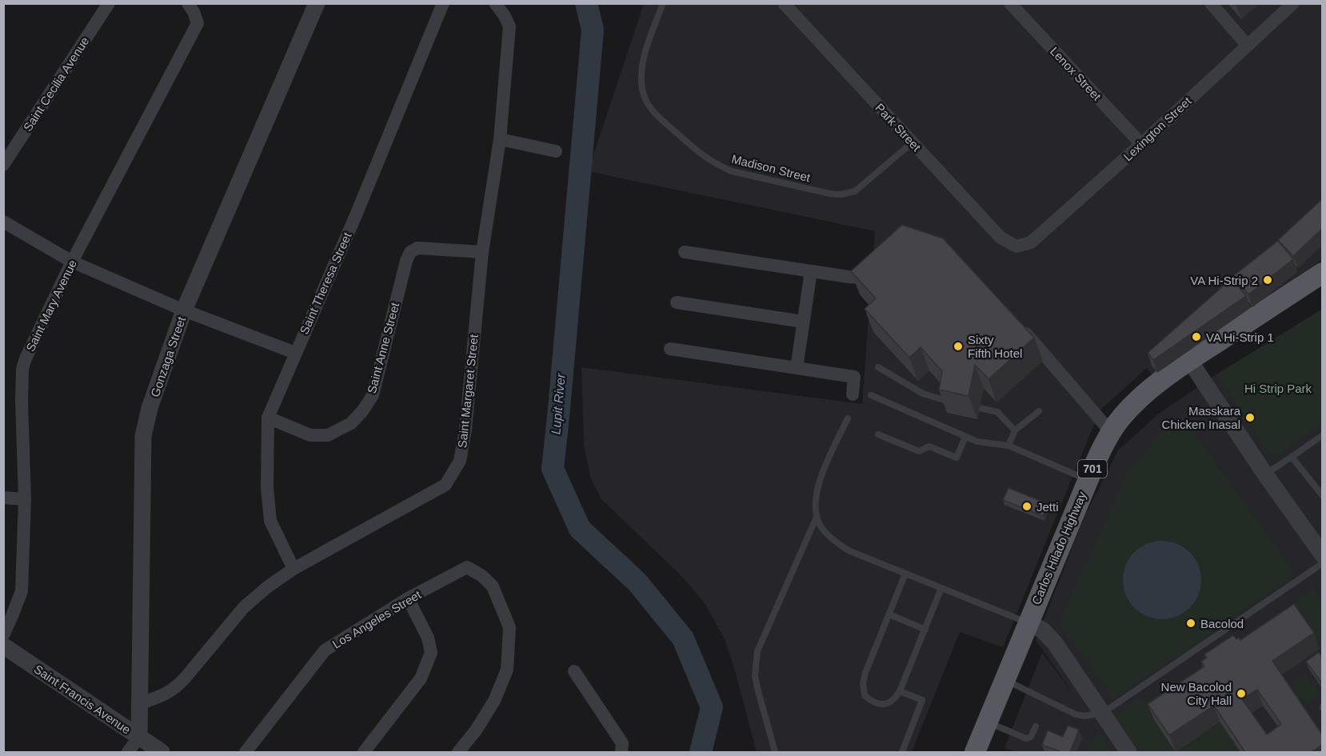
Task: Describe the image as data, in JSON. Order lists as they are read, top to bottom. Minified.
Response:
{"streets":{"main road":["701","Carlos Hilado Highway"],"street":["Lenox Street","Saint Cecilia Avenue","Park Street","Lexington Street","Saint Theresa Street","Saint Mary Avenue","Saint Anne Street","Gonzaga Street","Saint Margaret Street","Los Angeles Street","Saint Francis Avenue"],"lane":["Madison Street"]},"crossings":[["Lenox Street","Lexington Street"],["Park Street","Lexington Street"],["Park Street","Madison Street"],["Saint Theresa Street","Saint Anne Street"],["Saint Theresa Street","Saint Margaret Street"],["Saint Anne Street","Saint Margaret Street"],["Gonzaga Street","Saint Margaret Street"],["Gonzaga Street","Saint Francis Avenue"]],"water":["Lupit River"],"parks":["Hi Strip Park"],"places":["VA Hi-Strip 2","VA Hi-Strip 1","Sixty Fifth Hotel","Masskara Chicken Inasal","Jetti","Bacolod","New Bacolod City Hall"]}
